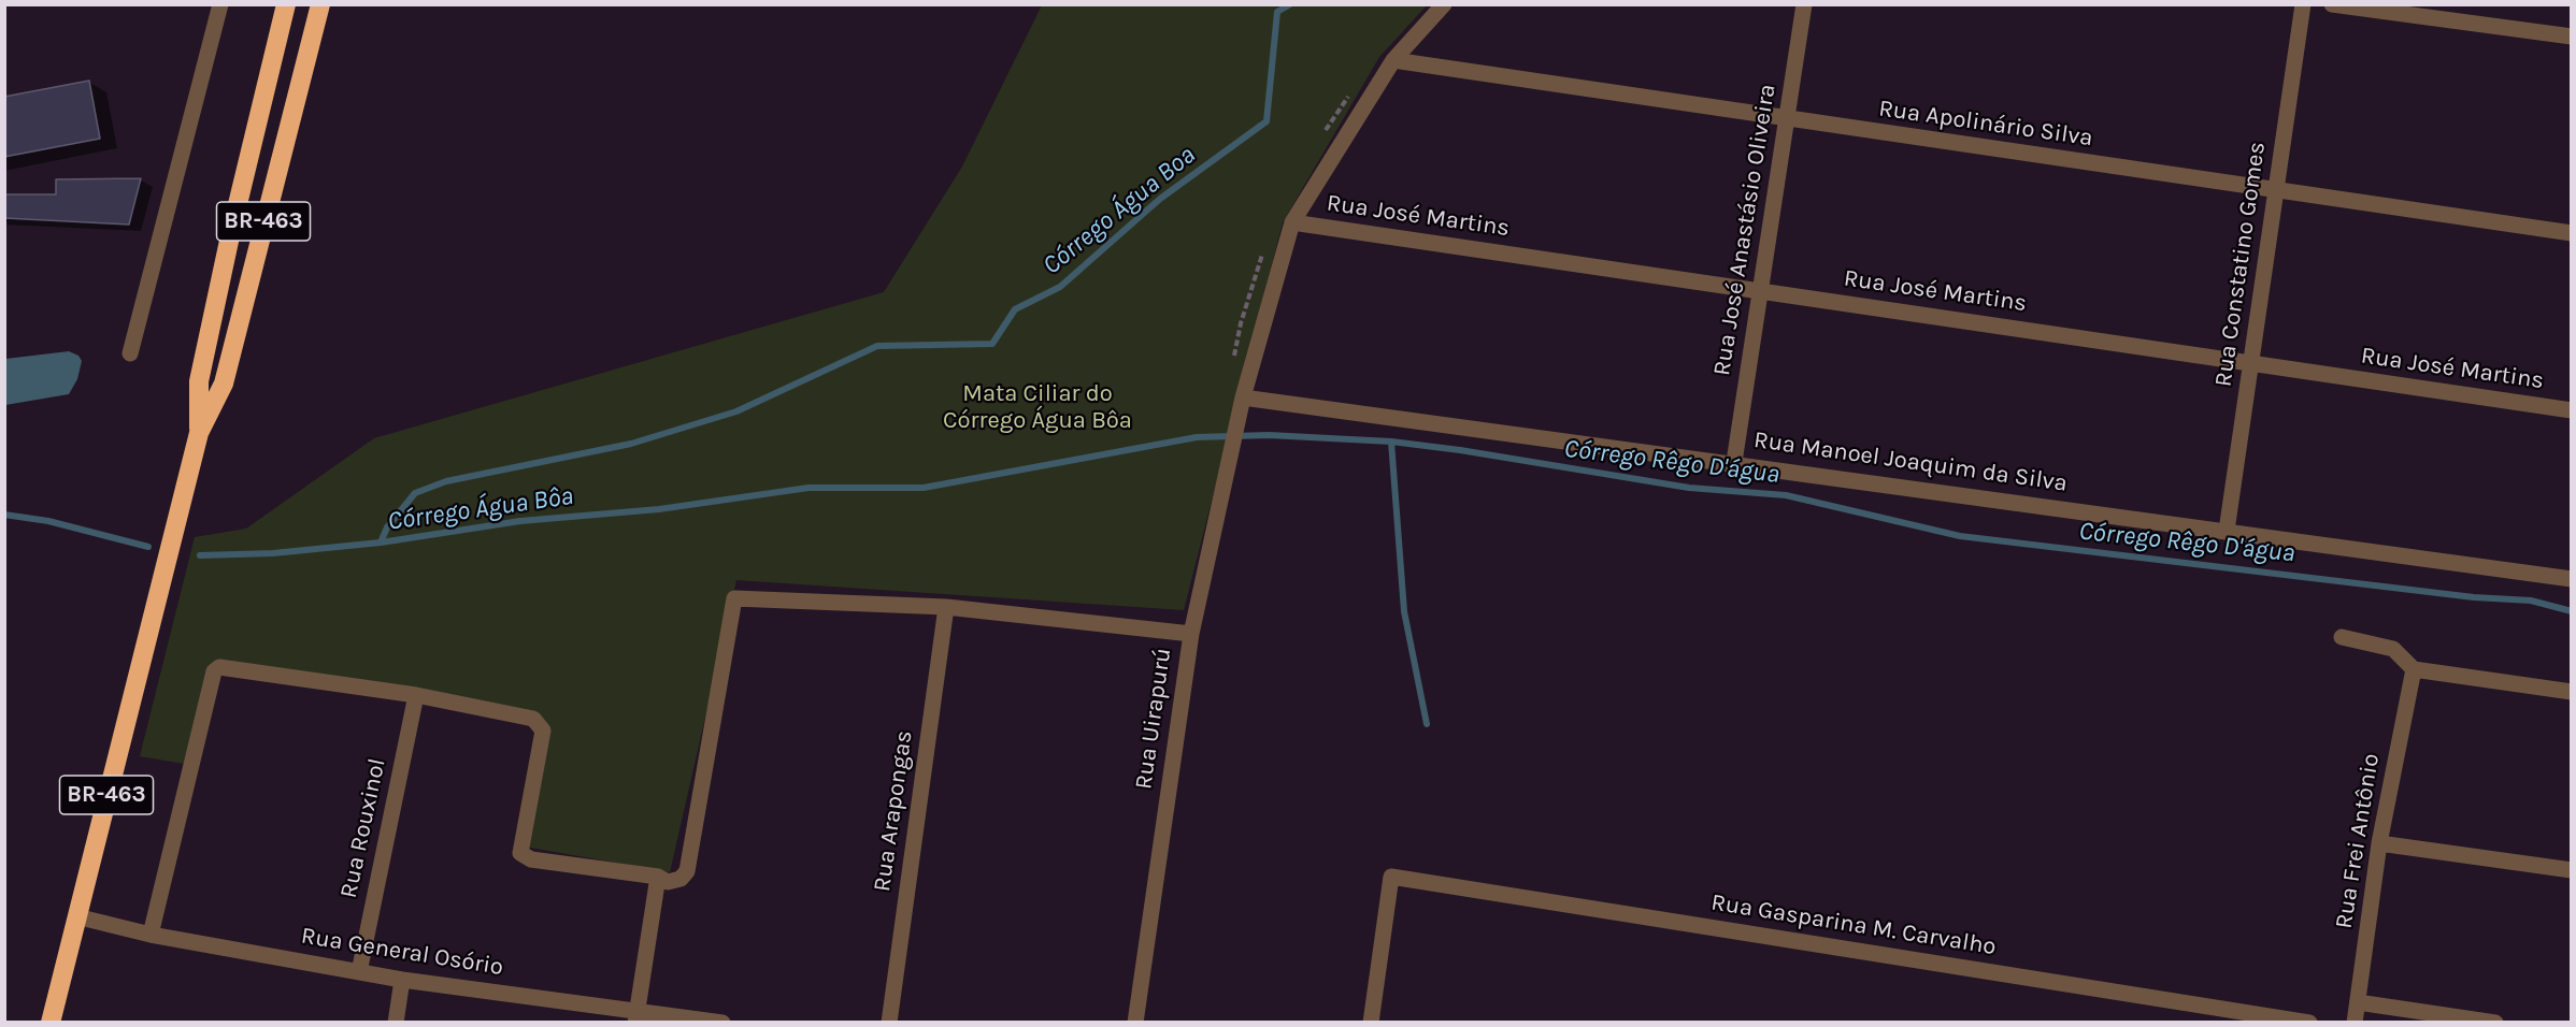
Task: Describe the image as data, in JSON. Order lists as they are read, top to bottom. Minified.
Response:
{"streets":{"highway":["BR-463"],"street":["Rua Apolinário Silva","Rua José Martins","Rua José Anastásio Oliveira","Rua Constatino Gomes","Rua Manoel Joaquim da Silva","Rua Uirapurú","Rua Arapongas","Rua Rouxinol","Rua Frei Antônio","Rua Gasparina M. Carvalho","Rua General Osório"]},"crossings":[["Rua Apolinário Silva","Rua José Anastásio Oliveira"],["Rua Apolinário Silva","Rua Constatino Gomes"],["Rua Apolinário Silva","Rua Uirapurú"],["Rua José Martins","Rua José Anastásio Oliveira"],["Rua José Martins","Rua Constatino Gomes"],["Rua José Martins","Rua Uirapurú"],["BR-463","Rua General Osório"],["Rua José Anastásio Oliveira","Rua Manoel Joaquim da Silva"],["Rua Constatino Gomes","Rua Manoel Joaquim da Silva"],["Rua Manoel Joaquim da Silva","Rua Uirapurú"],["Rua Rouxinol","Rua General Osório"]],"water":["Córrego Água Boa","Córrego Rêgo D'água","Córrego Água Bôa"],"parks":["Mata Ciliar do Córrego Água Bôa"]}
